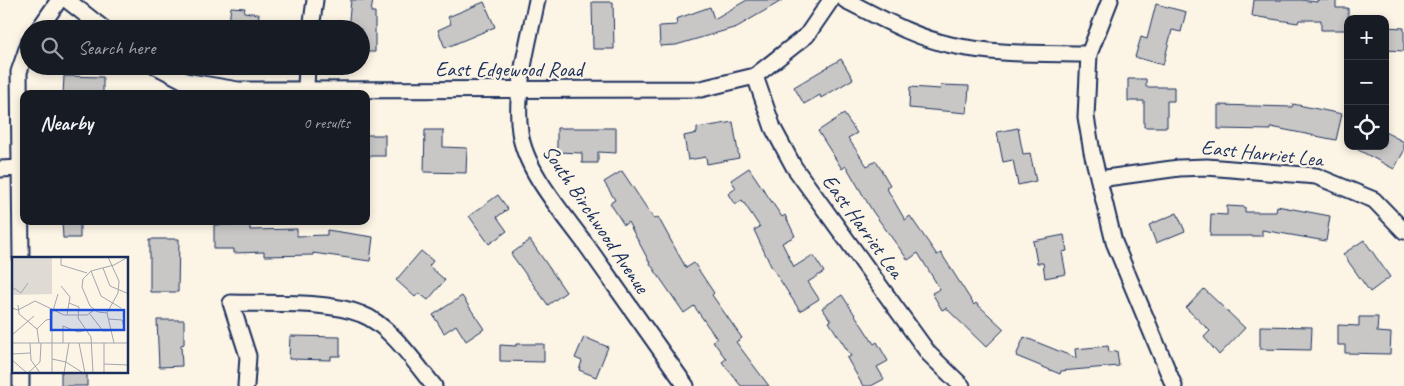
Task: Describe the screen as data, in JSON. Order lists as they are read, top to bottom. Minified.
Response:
{"streets":{"street":["East Edgewood Road","East Harriet Lea","South Birchwood Avenue"]},"crossings":[["East Edgewood Road","East Harriet Lea"],["East Edgewood Road","South Birchwood Avenue"]],"page":{"map_buttons":["+","−"],"search":"Search here","heading":["Nearby","0 results"]}}
